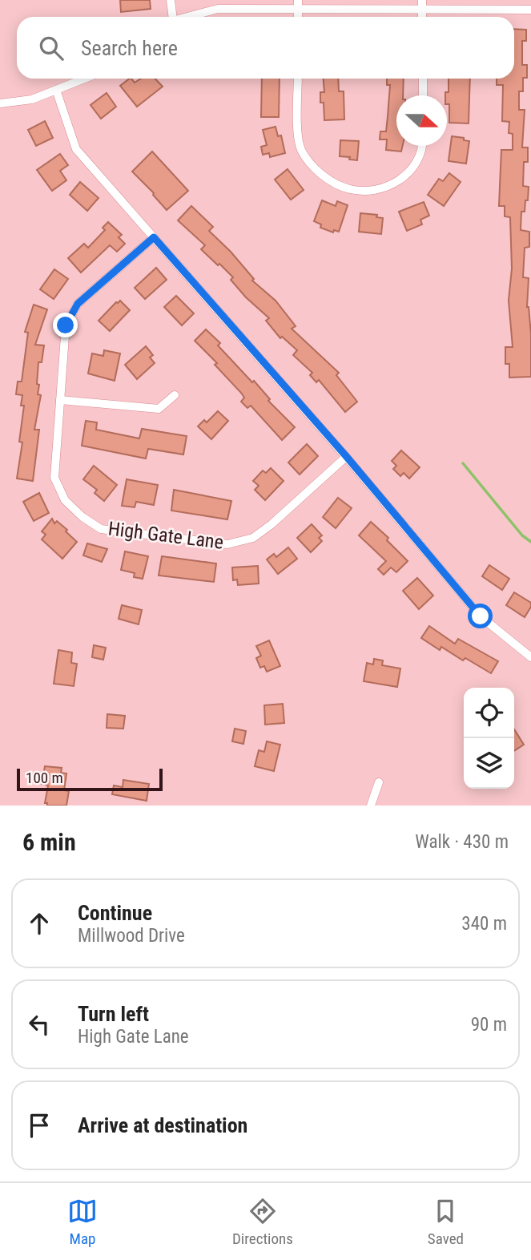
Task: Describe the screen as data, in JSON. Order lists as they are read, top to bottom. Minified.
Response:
{"streets":{"street":["High Gate Lane"]},"scale_bar":"100 m","north":"right","page":{"search":"Search here","scale":"100 m","heading":["6 min","Walk · 430 m"],"list":[["Continue","Millwood Drive","340 m"],["Turn left","High Gate Lane","90 m"],"Arrive at destination"],"nav":["Map","Directions","Saved"]}}
